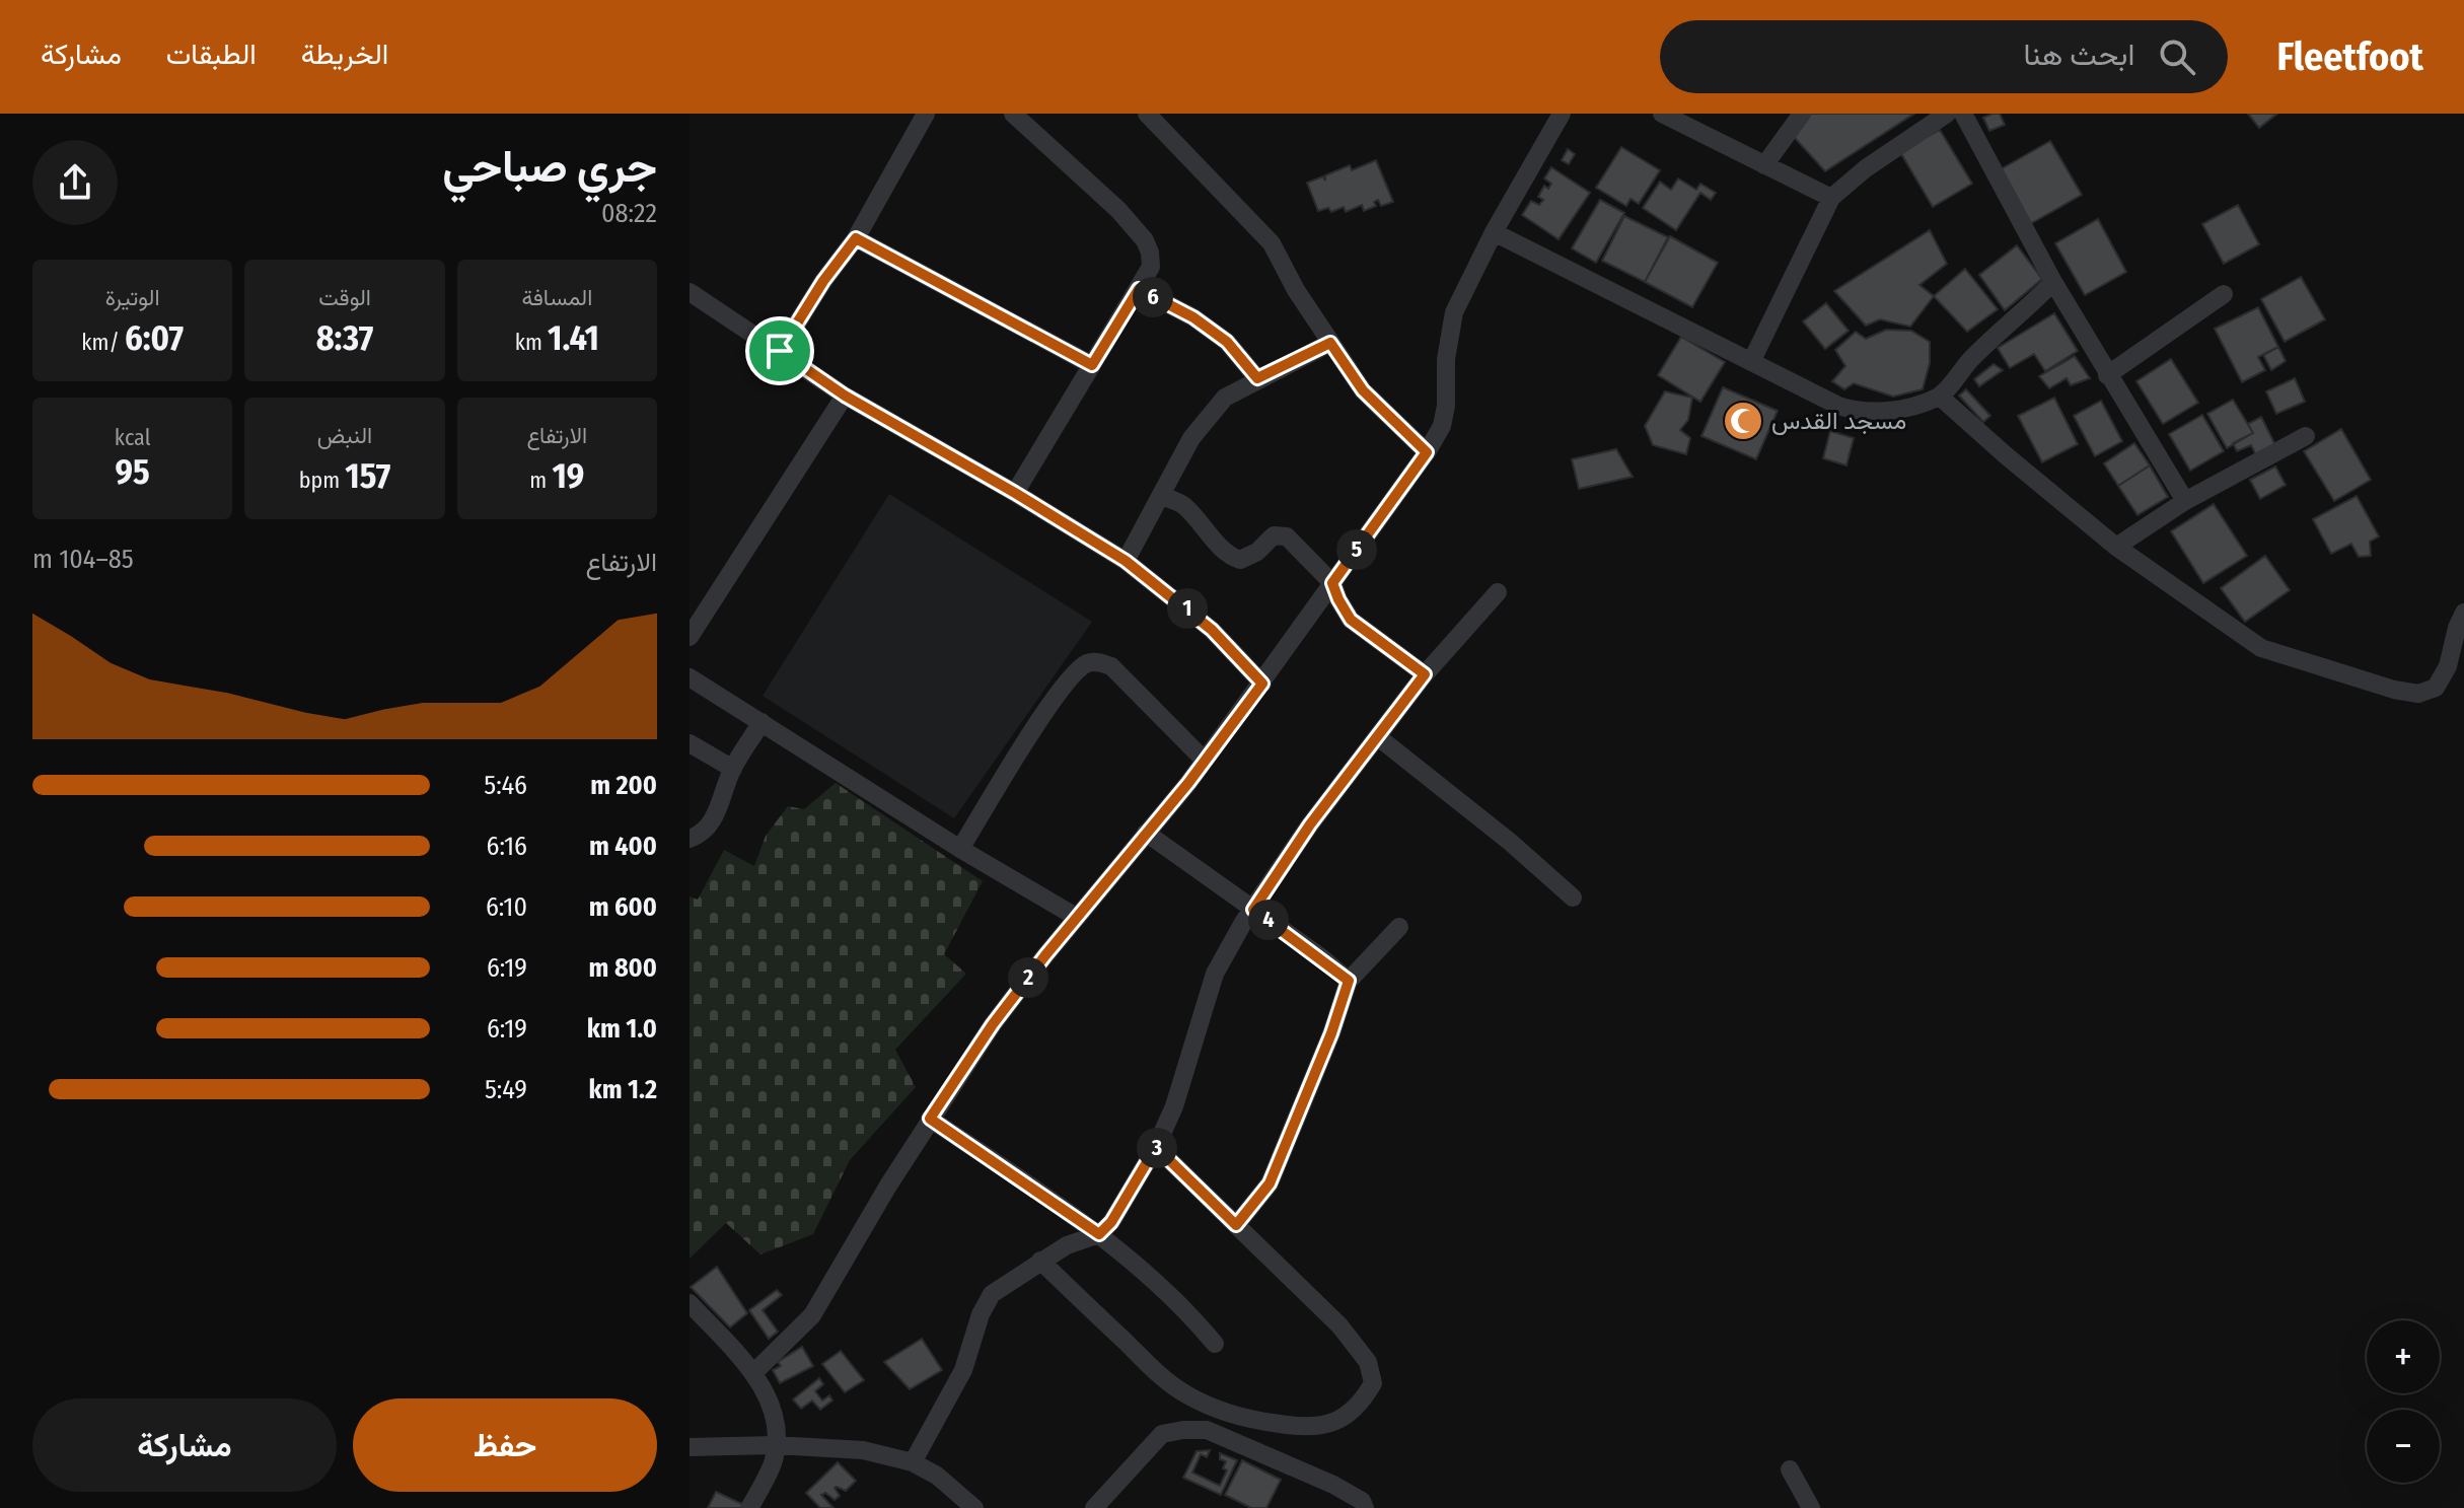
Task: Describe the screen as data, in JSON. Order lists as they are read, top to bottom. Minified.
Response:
{"places":{"mosque":["مسجد القدس"]},"page":{"header":"Fleetfoot","search":"ابحث هنا","nav":["الخريطة","الطبقات","مشاركة"],"heading":["جري صباحي","08:22"],"stats":[["المسافة","1.41 km"],["الوقت","8:37"],["الوتيرة","6:07 /km"],["الارتفاع","19 m"],["النبض","157 bpm"],["kcal","95"]],"pins":["6","5","1","4","2","3"],"chart":["الارتفاع","85–104 m"],"list":[{"name":"200 m","note":"5:46"},{"name":"400 m","note":"6:16"},{"name":"600 m","note":"6:10"},{"name":"800 m","note":"6:19"},{"name":"1.0 km","note":"6:19"},{"name":"1.2 km","note":"5:49"}],"map_buttons":["+","−"],"buttons":["حفظ","مشاركة"]}}
